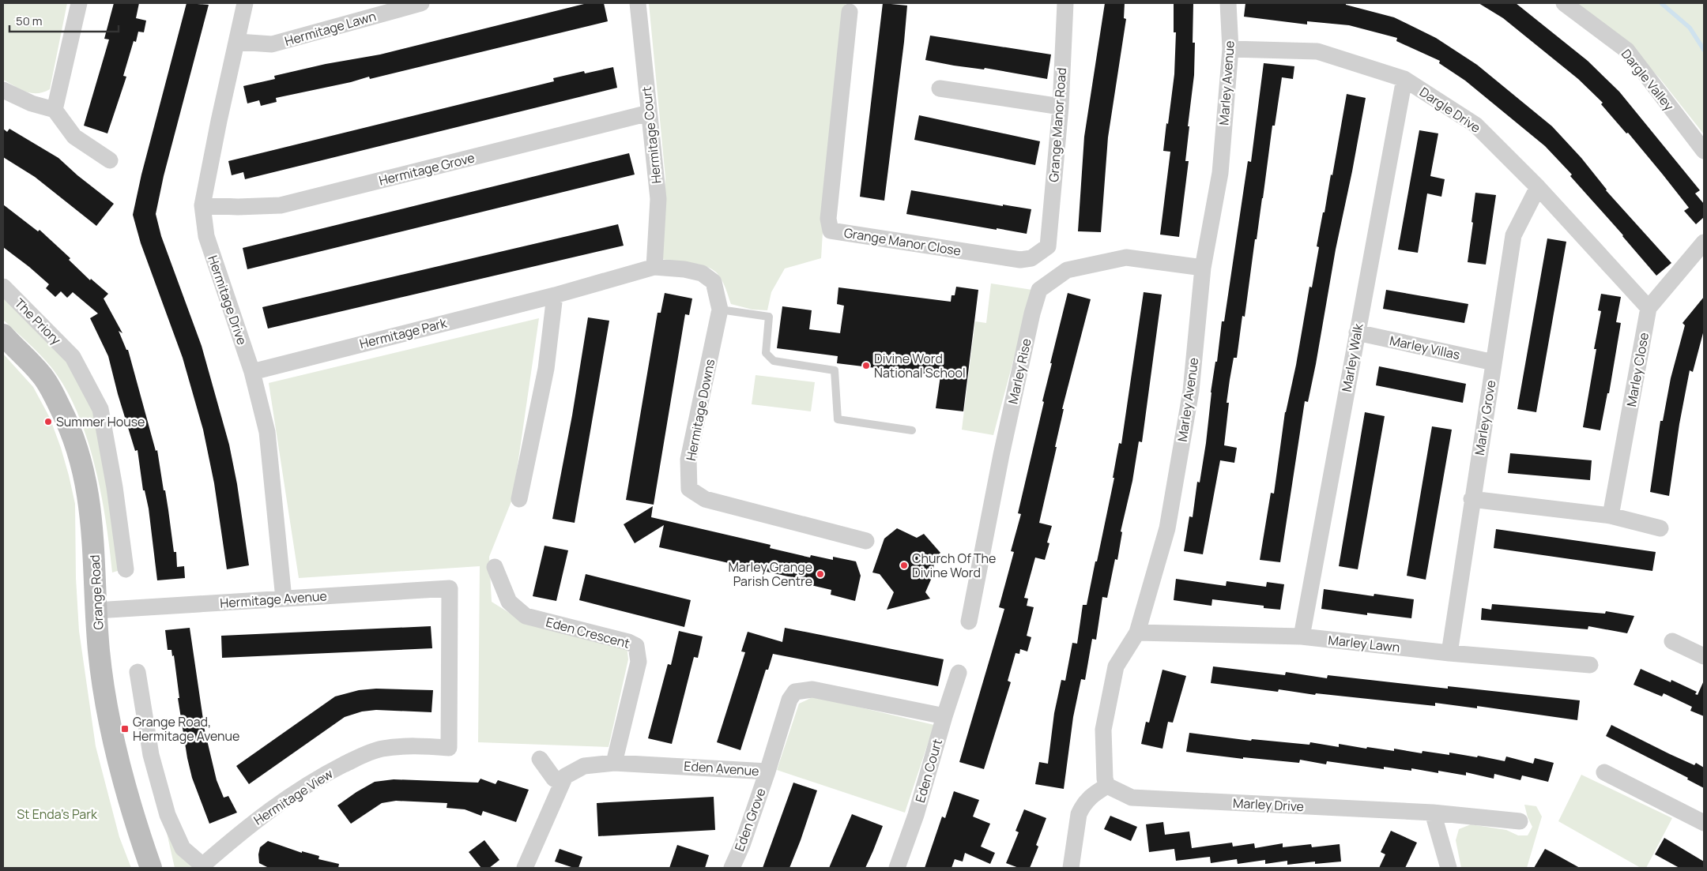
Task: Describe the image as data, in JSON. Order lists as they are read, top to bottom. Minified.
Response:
{"streets":{"main road":["Grange Road"],"street":["Hermitage Lawn","Dargle Valley","Marley Avenue","Dargle Drive","Grange Manor Road","Hermitage Court","Hermitage Grove","Grange Manor Close","Hermitage Drive","The Priory","Hermitage Park","Marley Villas","Marley Walk","Marley Close","Marley Rise","Hermitage Downs","Marley Grove","Hermitage Avenue","Eden Crescent","Marley Lawn","Eden Avenue","Eden Court","Hermitage View","Marley Drive","Eden Grove"]},"crossings":[["Hermitage Lawn","Hermitage Drive"],["Marley Avenue","Dargle Drive"],["Marley Avenue","Marley Rise"],["Marley Avenue","Marley Lawn"],["Marley Avenue","Marley Drive"],["Dargle Drive","Marley Walk"],["Dargle Drive","Marley Close"],["Dargle Drive","Marley Grove"],["Grange Manor Road","Grange Manor Close"],["Hermitage Court","Hermitage Grove"],["Hermitage Court","Hermitage Park"],["Hermitage Court","Hermitage Downs"],["Hermitage Grove","Hermitage Drive"],["Hermitage Drive","Hermitage Park"],["Hermitage Drive","Hermitage Avenue"],["Hermitage Park","Hermitage Downs"],["Marley Villas","Marley Walk"],["Marley Villas","Marley Grove"],["Marley Walk","Marley Lawn"],["Marley Grove","Marley Lawn"],["Grange Road","Hermitage Avenue"],["Hermitage Avenue","Hermitage View"],["Eden Crescent","Eden Avenue"],["Eden Avenue","Eden Court"],["Eden Avenue","Eden Grove"]],"parks":["St Enda's Park"],"places":{"other":["Divine Word National School","Summer House","Church Of The Divine Word","Marley Grange Parish Centre"],"transit":["Grange Road, Hermitage Avenue"]},"scale_bar":"50 m"}
